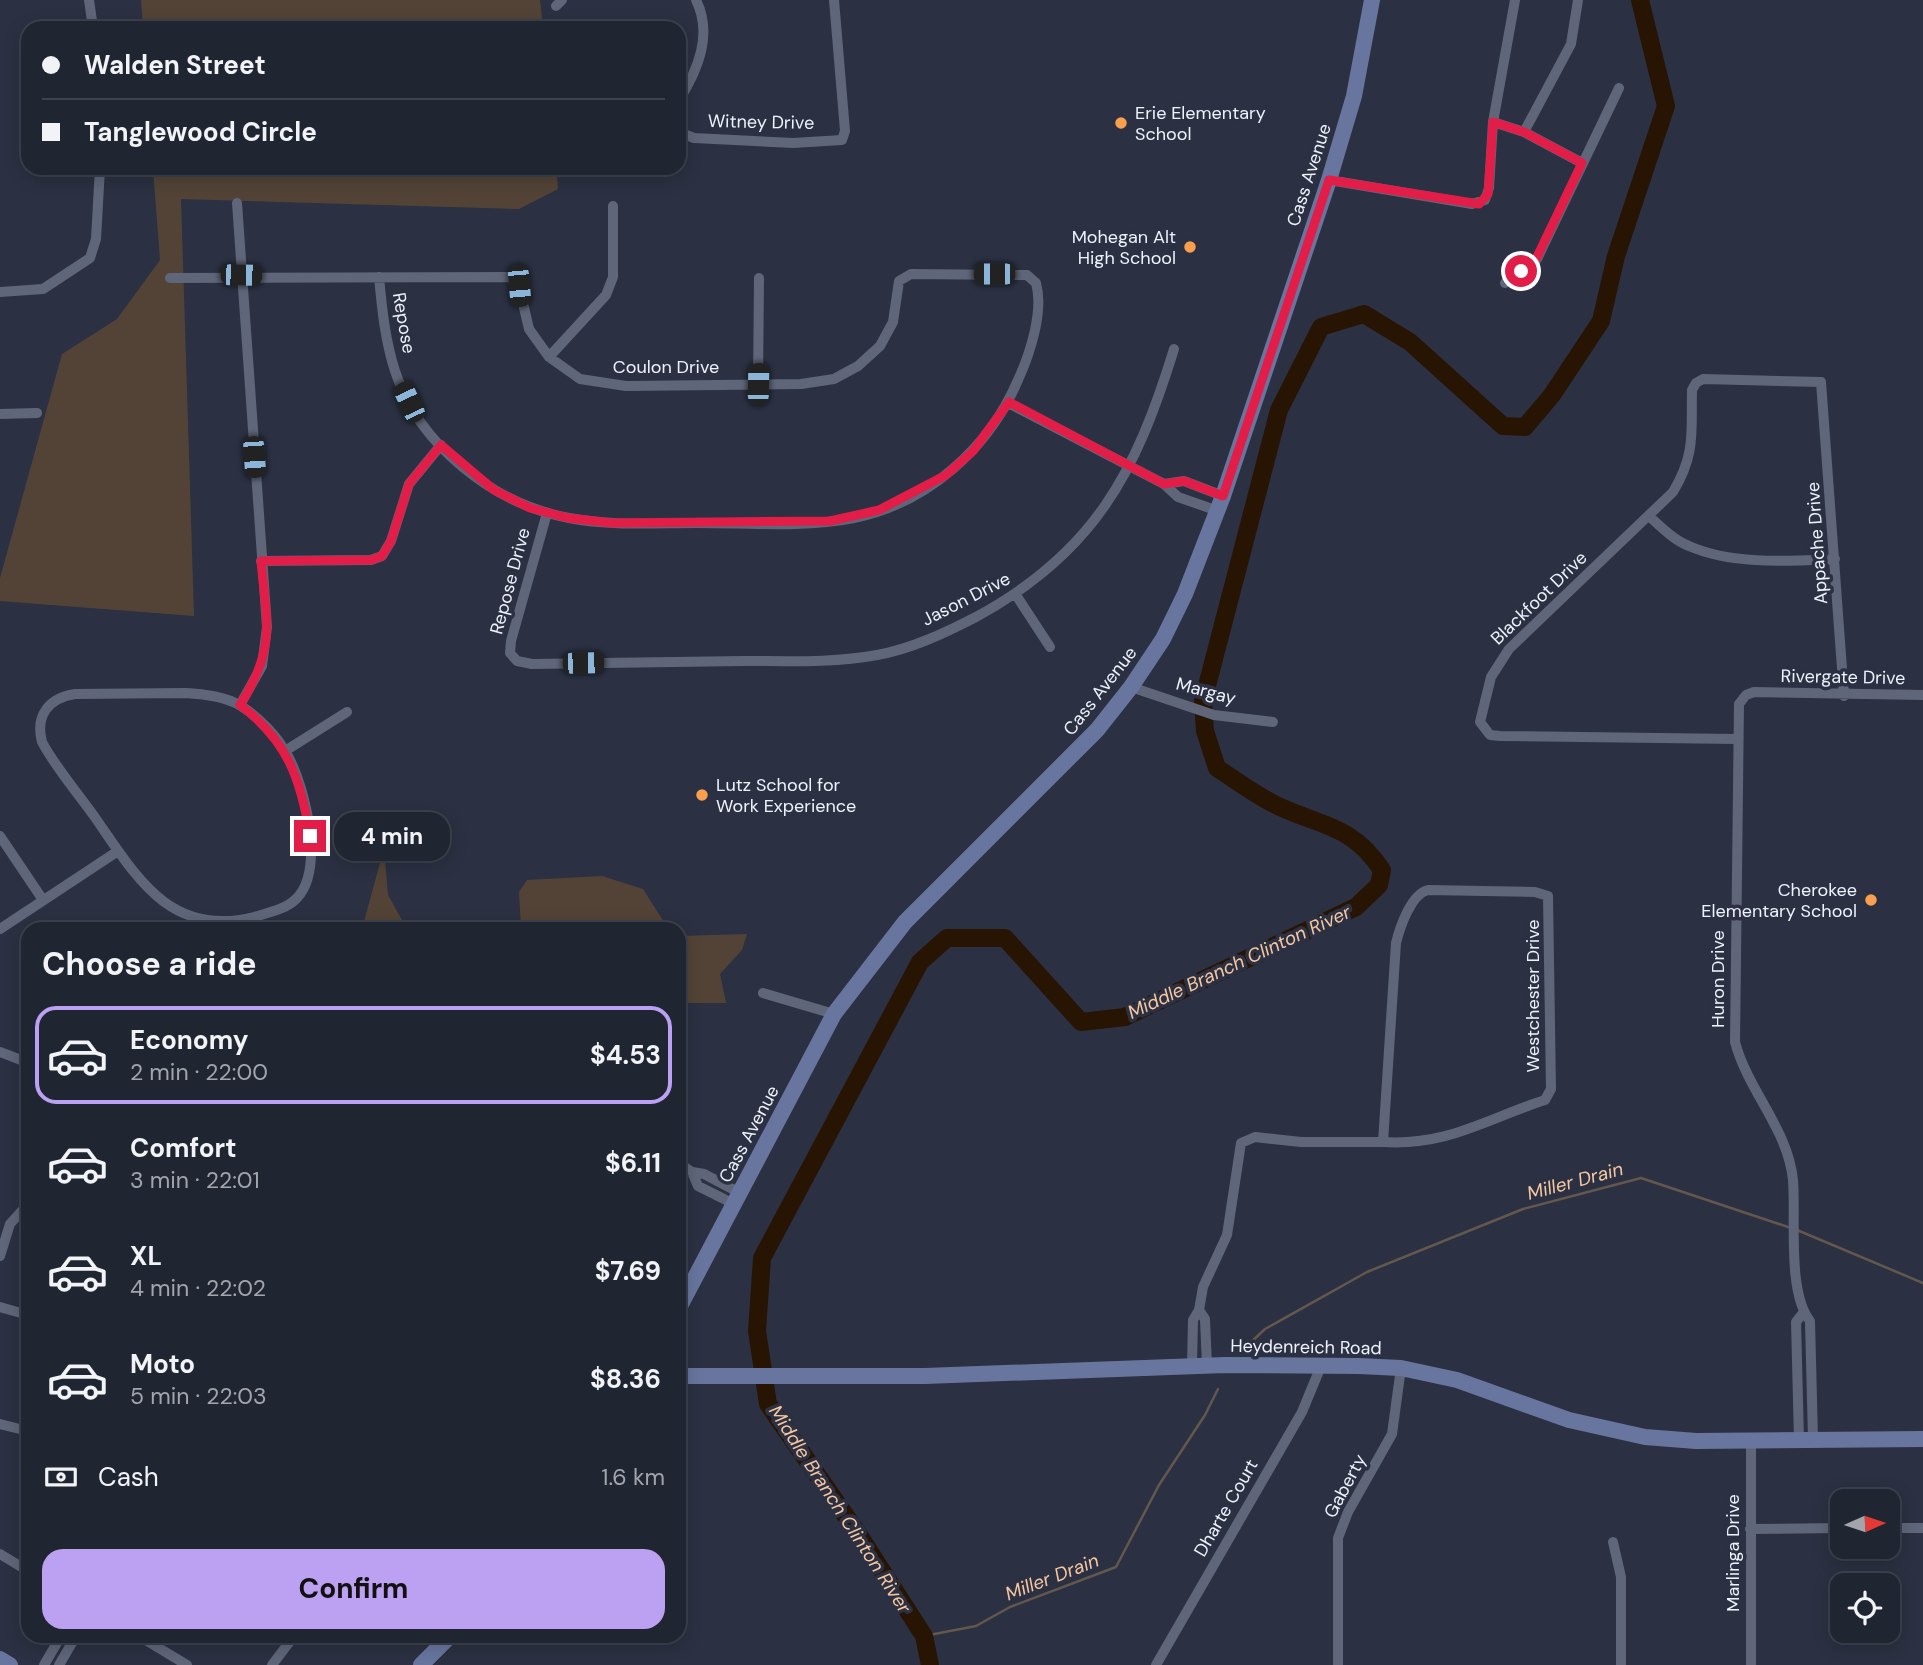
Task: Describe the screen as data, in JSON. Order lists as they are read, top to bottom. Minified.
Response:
{"streets":{"main road":["Cass Avenue","Heydenreich Road"],"street":["Witney Drive","Repose","Coulon Drive","Appache Drive","Repose Drive","Blackfoot Drive","Jason Drive","Rivergate Drive","Margay","Huron Drive","Westchester Drive","Gaberty","Dharte Court","Marlinga Drive"]},"crossings":[["Cass Avenue","Margay"],["Repose","Coulon Drive"],["Repose","Repose Drive"],["Appache Drive","Blackfoot Drive"],["Appache Drive","Rivergate Drive"],["Repose Drive","Jason Drive"],["Blackfoot Drive","Huron Drive"],["Rivergate Drive","Huron Drive"],["Huron Drive","Heydenreich Road"],["Westchester Drive","Heydenreich Road"],["Heydenreich Road","Gaberty"],["Heydenreich Road","Dharte Court"],["Heydenreich Road","Marlinga Drive"]],"water":["Middle Branch Clinton River","Miller Drain"],"places":["Erie Elementary School","Mohegan Alt High School","Lutz School for Work Experience","Cherokee Elementary School"],"north":"right","page":{"banner":["Walden Street","Tanglewood Circle"],"bubble":"4 min","heading":"Choose a ride","list":[{"name":"Economy","note":"2 min · 22:00","value":"$4.53"},{"name":"Comfort","note":"3 min · 22:01","value":"$6.11"},{"name":"XL","note":"4 min · 22:02","value":"$7.69"},{"name":"Moto","note":"5 min · 22:03","value":"$8.36"}],"pay":["Cash","1.6 km"],"buttons":"Confirm"}}
